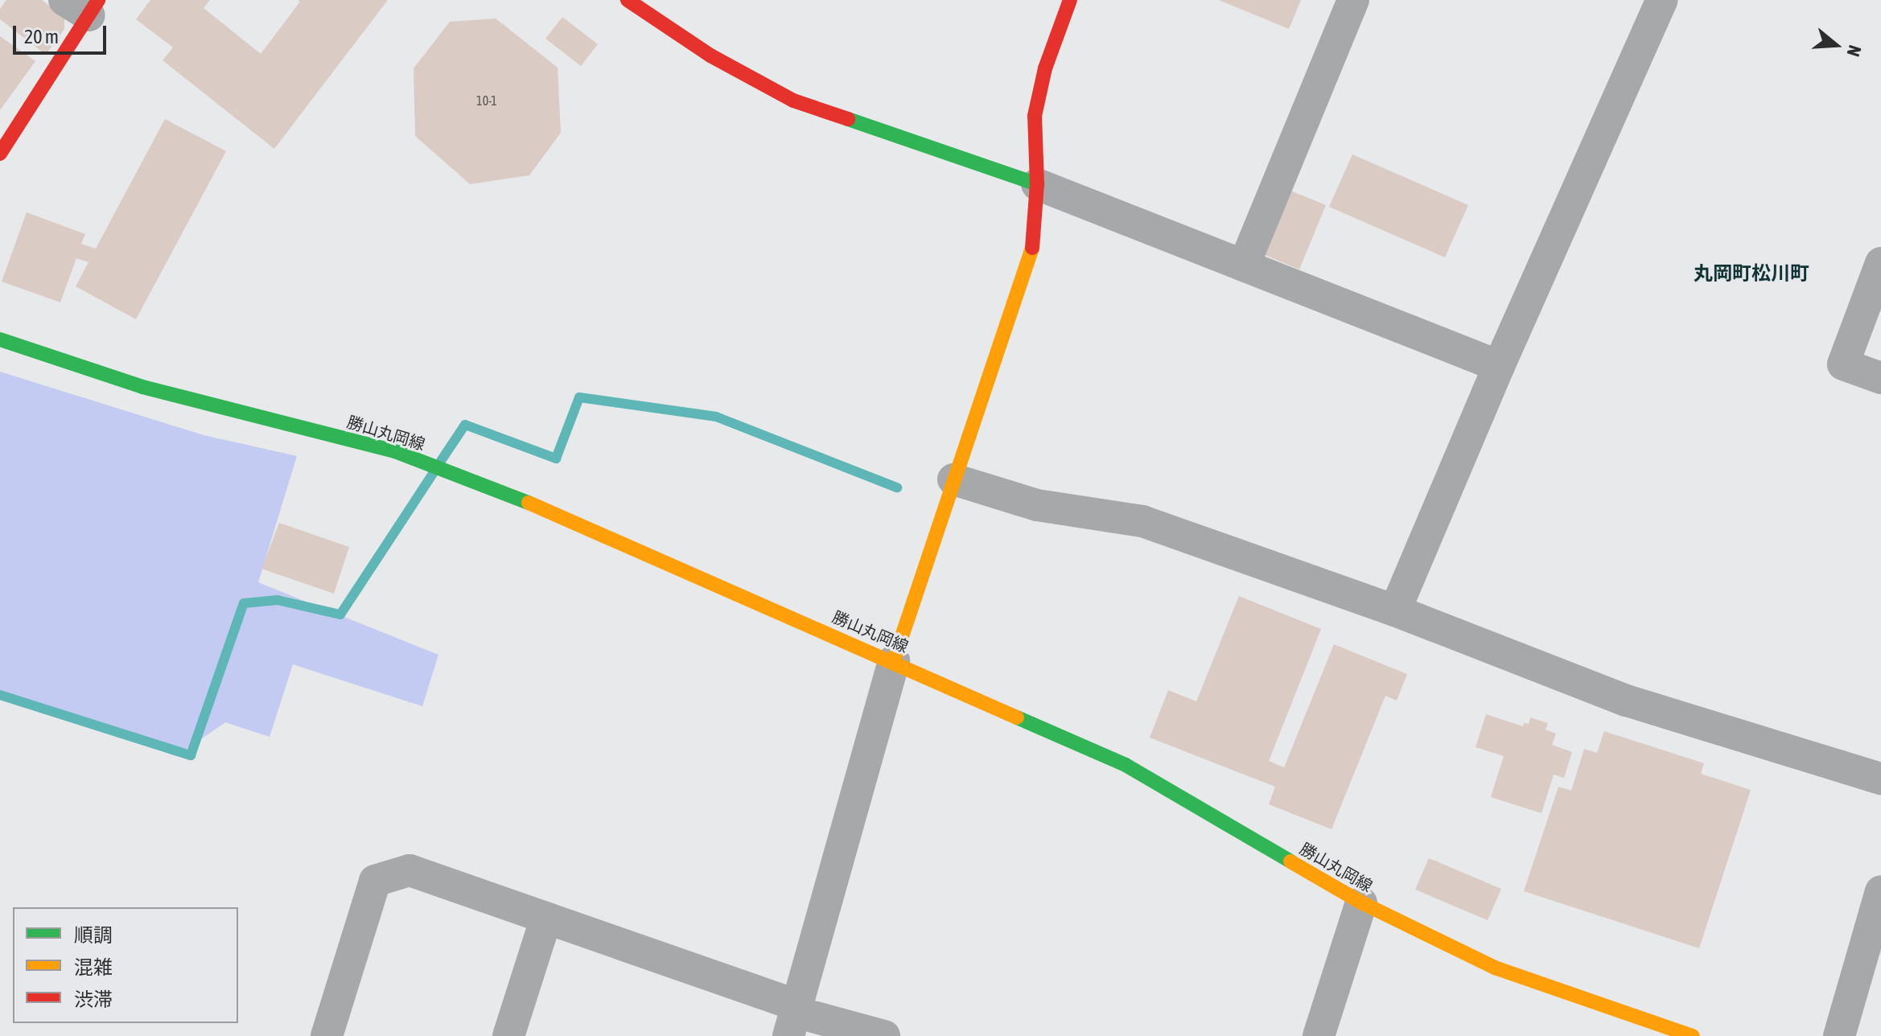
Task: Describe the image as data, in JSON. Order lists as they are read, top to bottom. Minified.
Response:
{"streets":{"main road":["勝山丸岡線"]},"districts":["丸岡町松川町"],"house_numbers":["10-1"],"legend":["順調","混雑","渋滞"],"scale_bar":"20 m","north":"right"}
